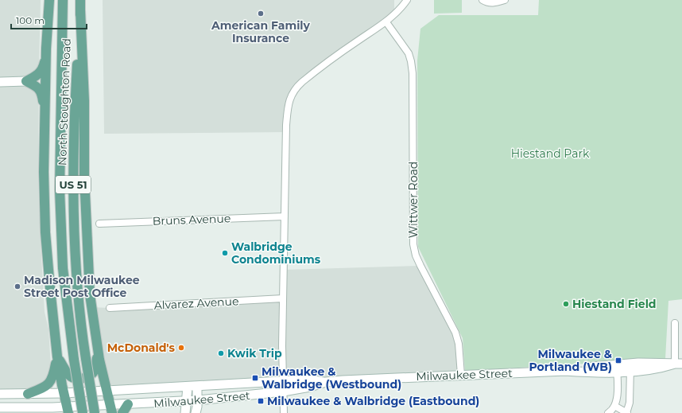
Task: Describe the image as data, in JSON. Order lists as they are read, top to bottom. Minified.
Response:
{"streets":{"main road":["North Stoughton Road","US 51"],"street":["Wittwer Road","Bruns Avenue","Alvarez Avenue","Milwaukee Street"]},"crossings":[["Wittwer Road","Milwaukee Street"]],"parks":["Hiestand Park"],"places":{"other":["American Family Insurance","Walbridge Condominiums","Madison Milwaukee Street Post Office","Hiestand Field","McDonald's","Kwik Trip"],"transit":["Milwaukee & Portland (WB)","Milwaukee & Walbridge (Westbound)","Milwaukee & Walbridge (Eastbound)"]},"scale_bar":"100 m"}
